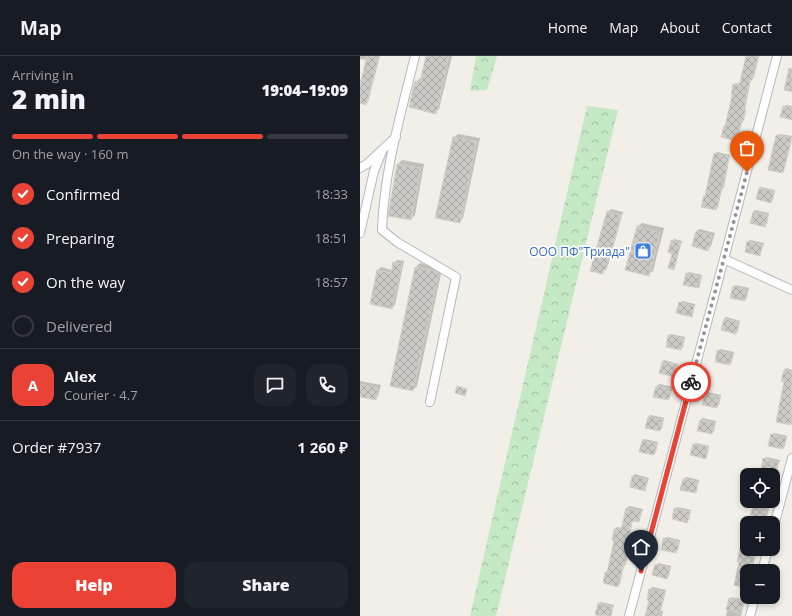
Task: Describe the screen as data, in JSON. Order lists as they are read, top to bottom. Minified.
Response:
{"places":{"shop":["ООО ПФ\"Триада\""]},"page":{"header":"Map","nav":["Home","Map","About","Contact"],"heading":["2 min","Arriving in","19:04–19:09"],"panel":["Alex","Courier · 4.7","Order #7937","1 260 ₽"],"bar":"On the way · 160 m","list":[["Confirmed","18:33"],["Preparing","18:51"],["On the way","18:57"],"Delivered"],"round":"A","map_buttons":["+","−"],"buttons":["Help","Share"]}}
